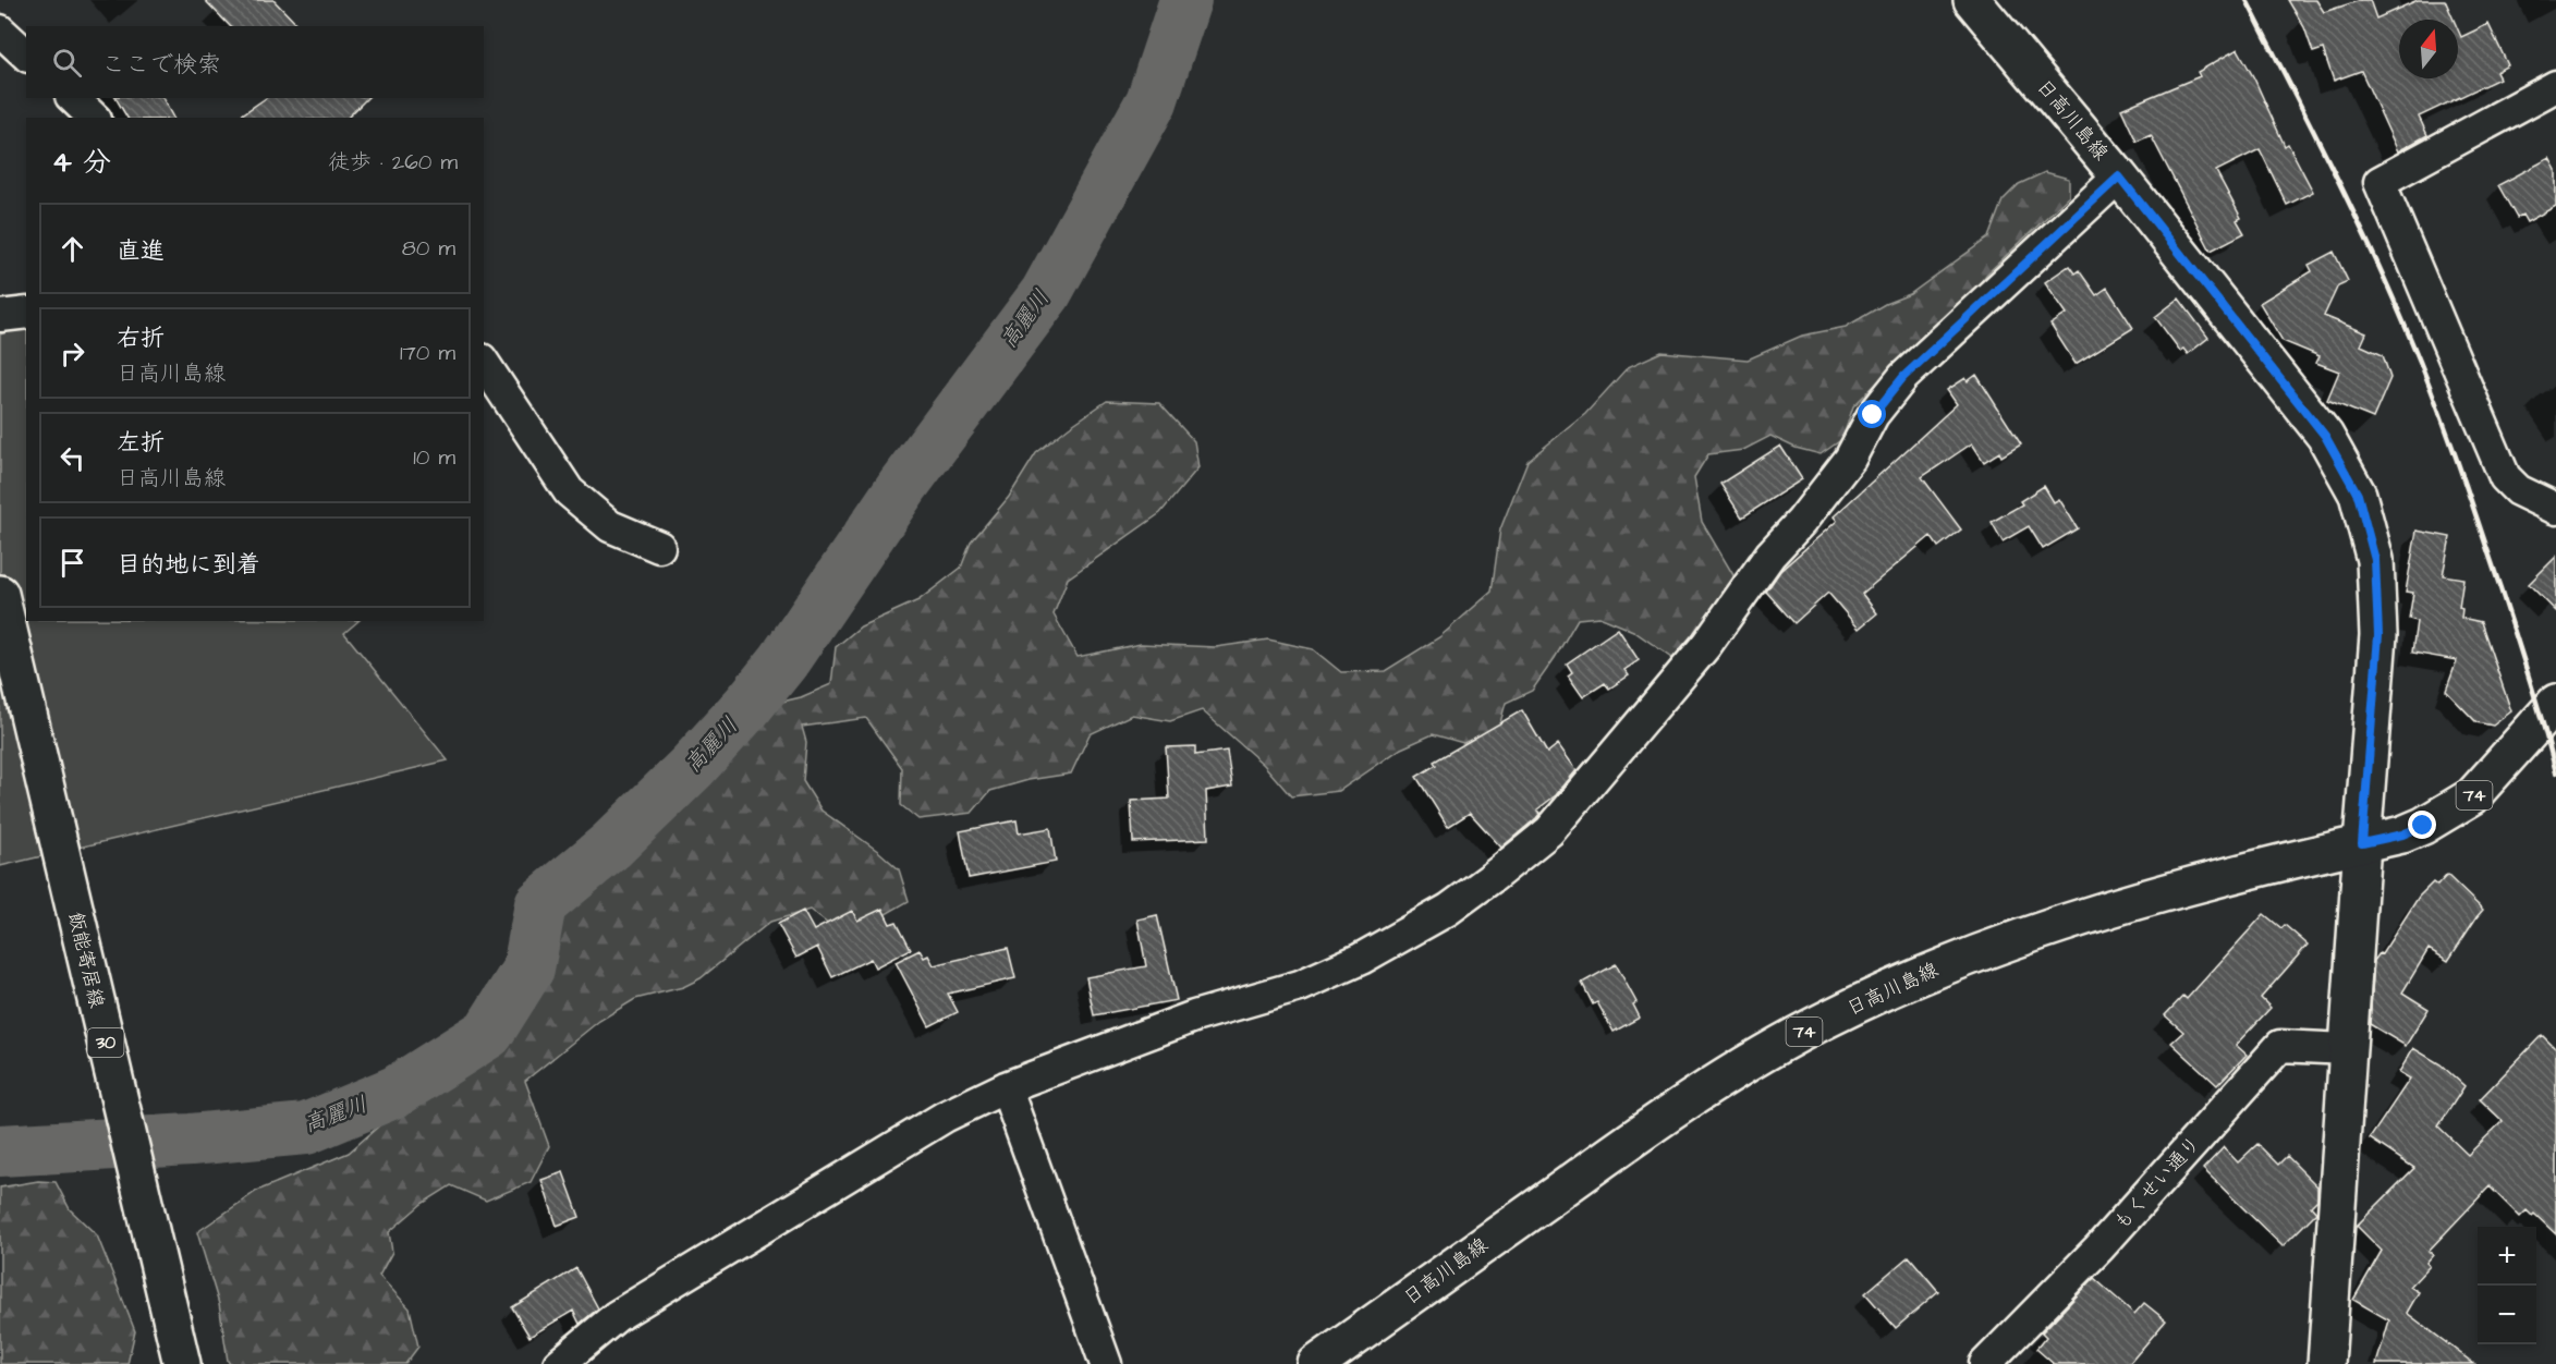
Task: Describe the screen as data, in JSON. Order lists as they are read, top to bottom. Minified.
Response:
{"streets":{"main road":["日高川島線","74","飯能寄居線","30"],"street":["もくせい通り"]},"water":["高麗川"],"north":"top","page":{"search":"ここで検索","heading":["4 分","徒歩 · 260 m"],"list":[["直進","80 m"],["右折","日高川島線","170 m"],["左折","日高川島線","10 m"],"目的地に到着"],"map_buttons":["+","−"]}}
